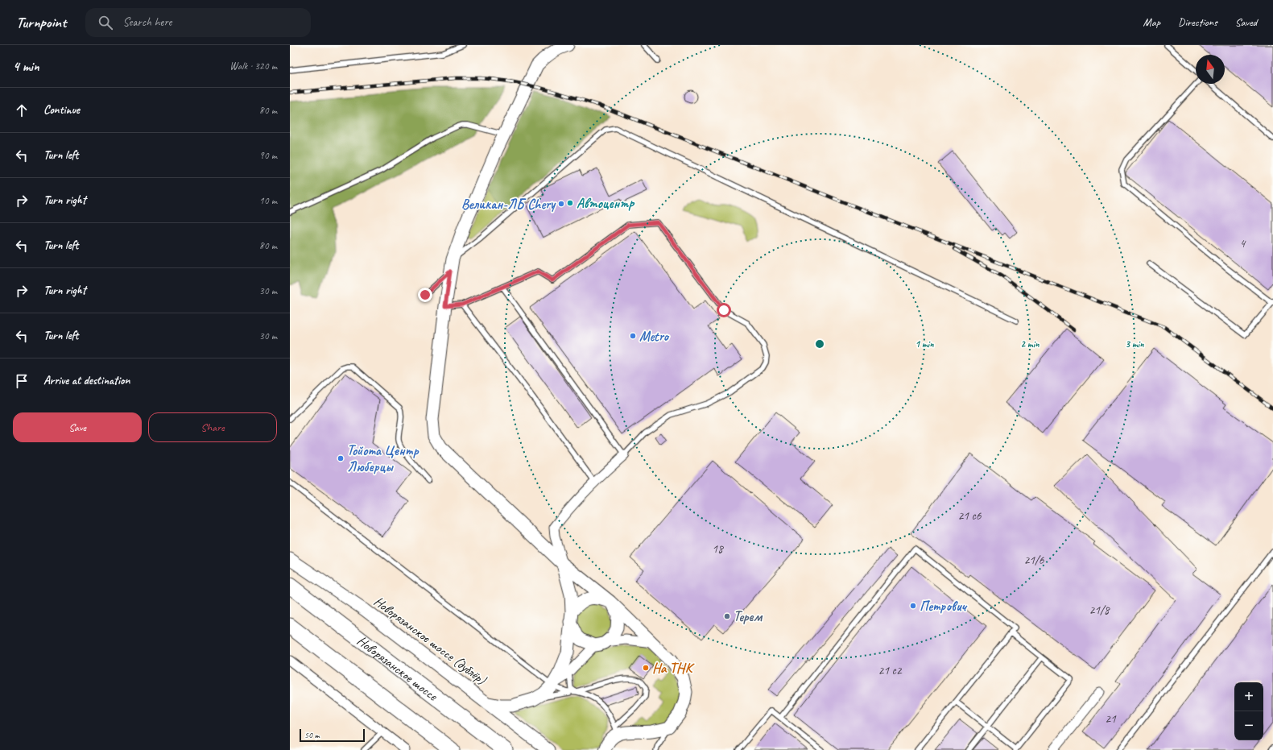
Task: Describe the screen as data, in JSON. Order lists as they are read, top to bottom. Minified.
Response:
{"streets":{"highway":["Новорязанское шоссе"],"street":["Новорязанское шоссе (дублёр)"]},"places":["Автоцентр","Великан-ЛБ Chery","Metro","Тойота Центр Люберцы","Петрович","Терем","На ТНК"],"house_numbers":["4","21 с6","18","21/6","21/8","21 с2","21"],"scale_bar":"50 m","north":"top","page":{"header":"Turnpoint","search":"Search here","nav":["Map","Directions","Saved"],"heading":["4 min","Walk · 320 m"],"list":[["Continue","80 m"],["Turn left","90 m"],["Turn right","10 m"],["Turn left","80 m"],["Turn right","30 m"],["Turn left","30 m"],"Arrive at destination"],"buttons":["Save","Share"],"map_buttons":["+","−"],"scale":"50 m"},"rings":["1 min","2 min","3 min"]}
